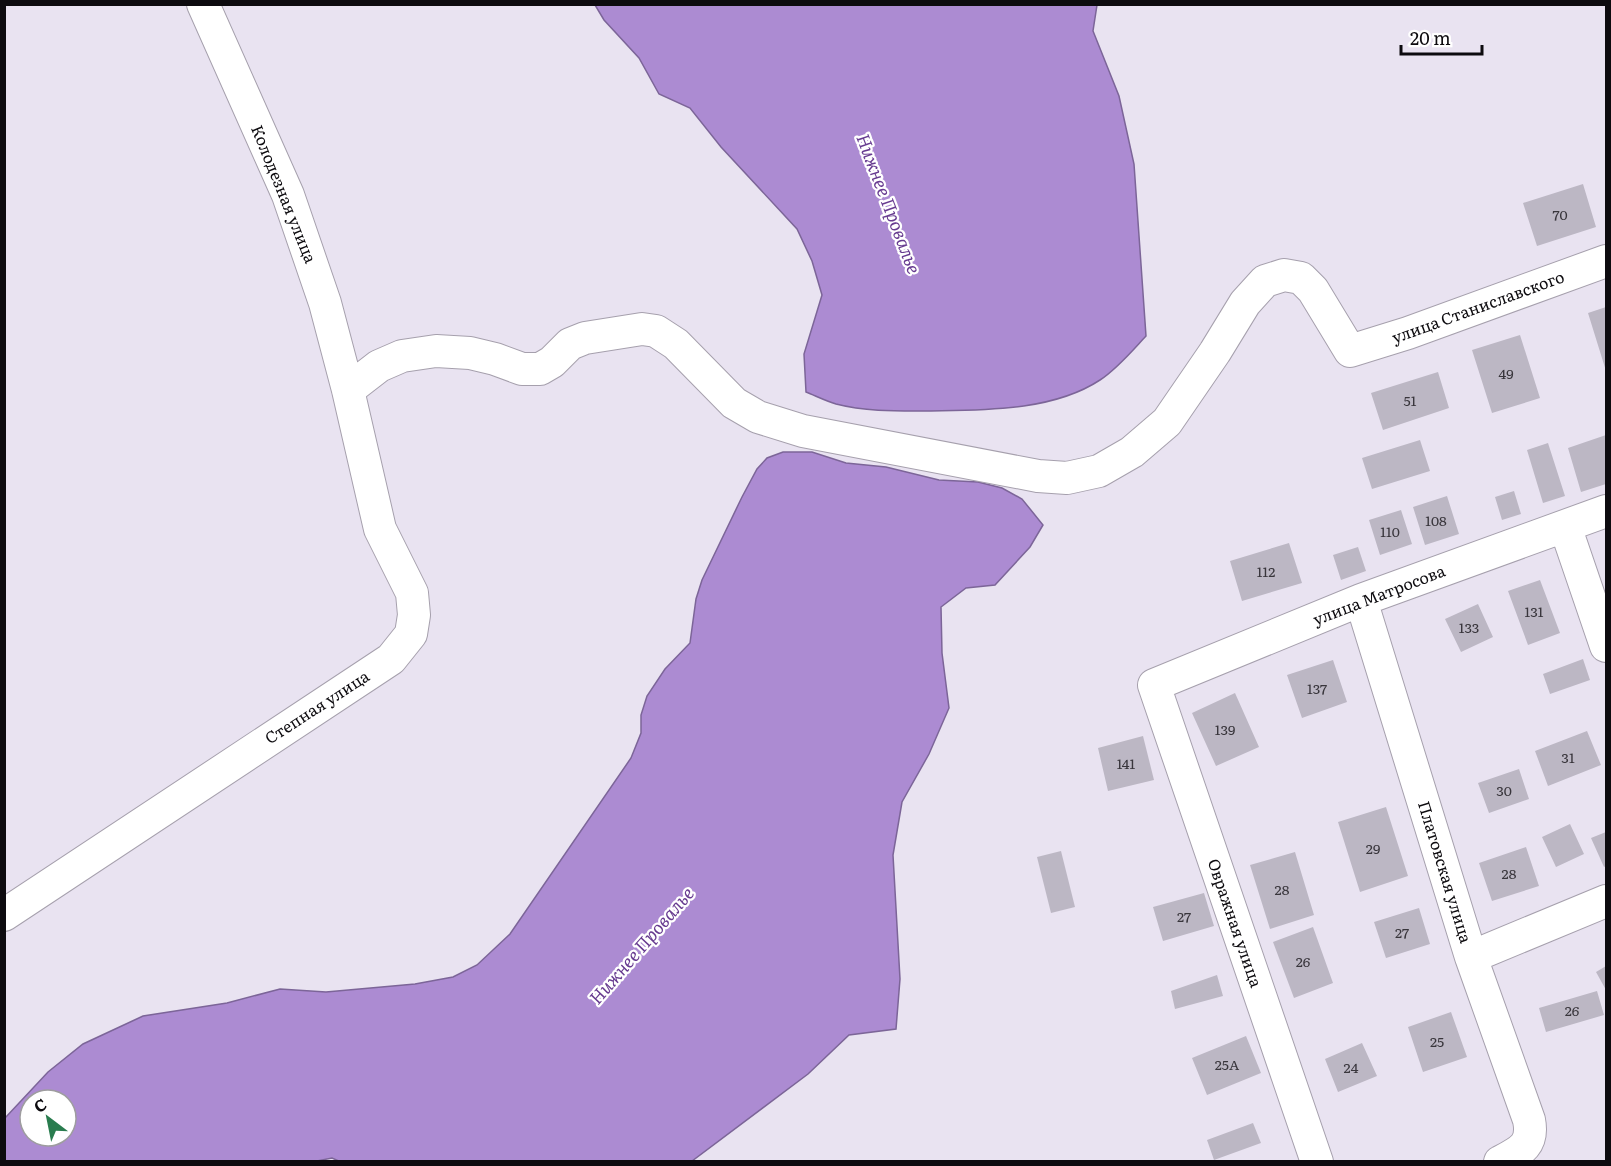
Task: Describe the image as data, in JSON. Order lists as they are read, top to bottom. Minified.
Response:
{"streets":{"street":["Колодезная улица","улица Станиславского","улица Матросова","Степная улица","Платовская улица","Овражная улица"]},"crossings":[["Колодезная улица","улица Станиславского"],["Колодезная улица","Степная улица"],["улица Станиславского","Степная улица"],["улица Матросова","Платовская улица"],["улица Матросова","Овражная улица"]],"water":["Нижнее Провалье"],"house_numbers":["70","49","51","108","110","112","131","133","137","139","31","141","30","29","28","28","27","27","26","26","25","25А","24"],"scale_bar":"20 m","north":"top left"}
